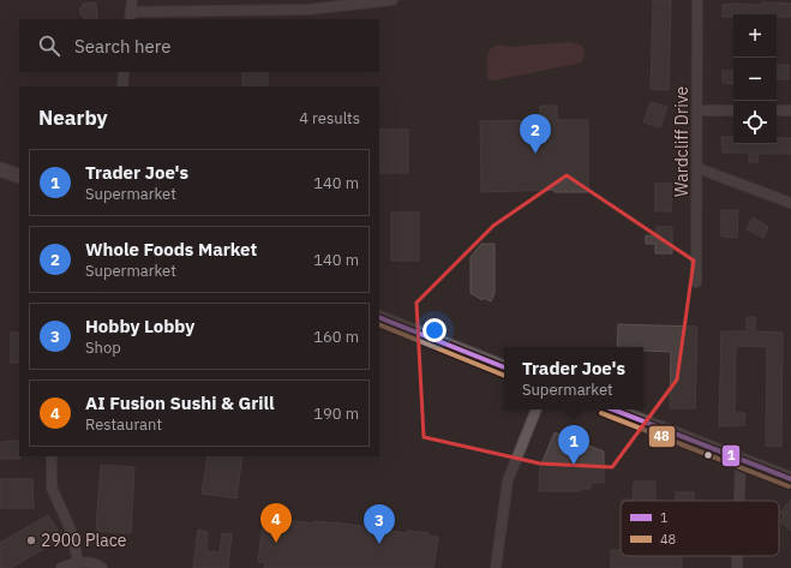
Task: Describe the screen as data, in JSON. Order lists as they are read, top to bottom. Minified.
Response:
{"streets":{"street":["Wardcliff Drive"]},"places":["2900 Place"],"lines":["transit line 1","transit line 48"],"legend":["1","48"],"page":{"map_buttons":["+","−"],"search":"Search here","heading":["Nearby","4 results"],"pins":["2","1","4","3"],"list":[{"mark":"1","name":"Trader Joe's","note":"Supermarket","value":"140 m"},{"mark":"2","name":"Whole Foods Market","note":"Supermarket","value":"140 m"},{"mark":"3","name":"Hobby Lobby","note":"Shop","value":"160 m"},{"mark":"4","name":"AI Fusion Sushi & Grill","note":"Restaurant","value":"190 m"}],"popup":["Trader Joe's","Supermarket"]}}
